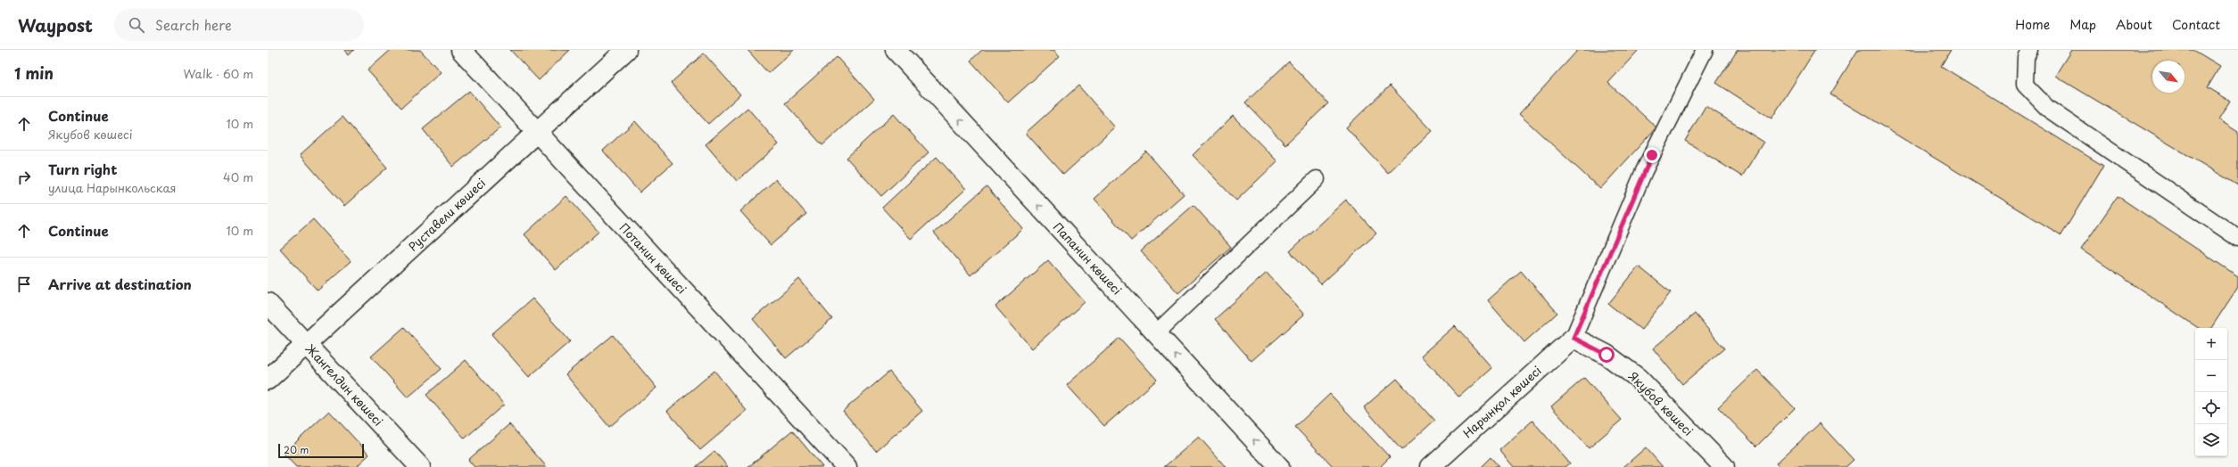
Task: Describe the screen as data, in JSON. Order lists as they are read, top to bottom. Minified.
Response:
{"streets":{"street":["Руставели көшесі","Потанин көшесі","Папанин көшесі","Жангелдин көшесі","Нарынқол көшесі","Якубов көшесі"]},"crossings":[["Руставели көшесі","Потанин көшесі"],["Руставели көшесі","Жангелдин көшесі"],["Нарынқол көшесі","Якубов көшесі"]],"one_way":["Папанин көшесі"],"scale_bar":"20 m","north":"bottom right","page":{"header":"Waypost","search":"Search here","nav":["Home","Map","About","Contact"],"heading":["1 min","Walk · 60 m"],"list":[["Continue","Якубов көшесі","10 m"],["Turn right","улица Нарынкольская","40 m"],["Continue","10 m"],"Arrive at destination"],"map_buttons":["+","−"],"scale":"20 m"}}
